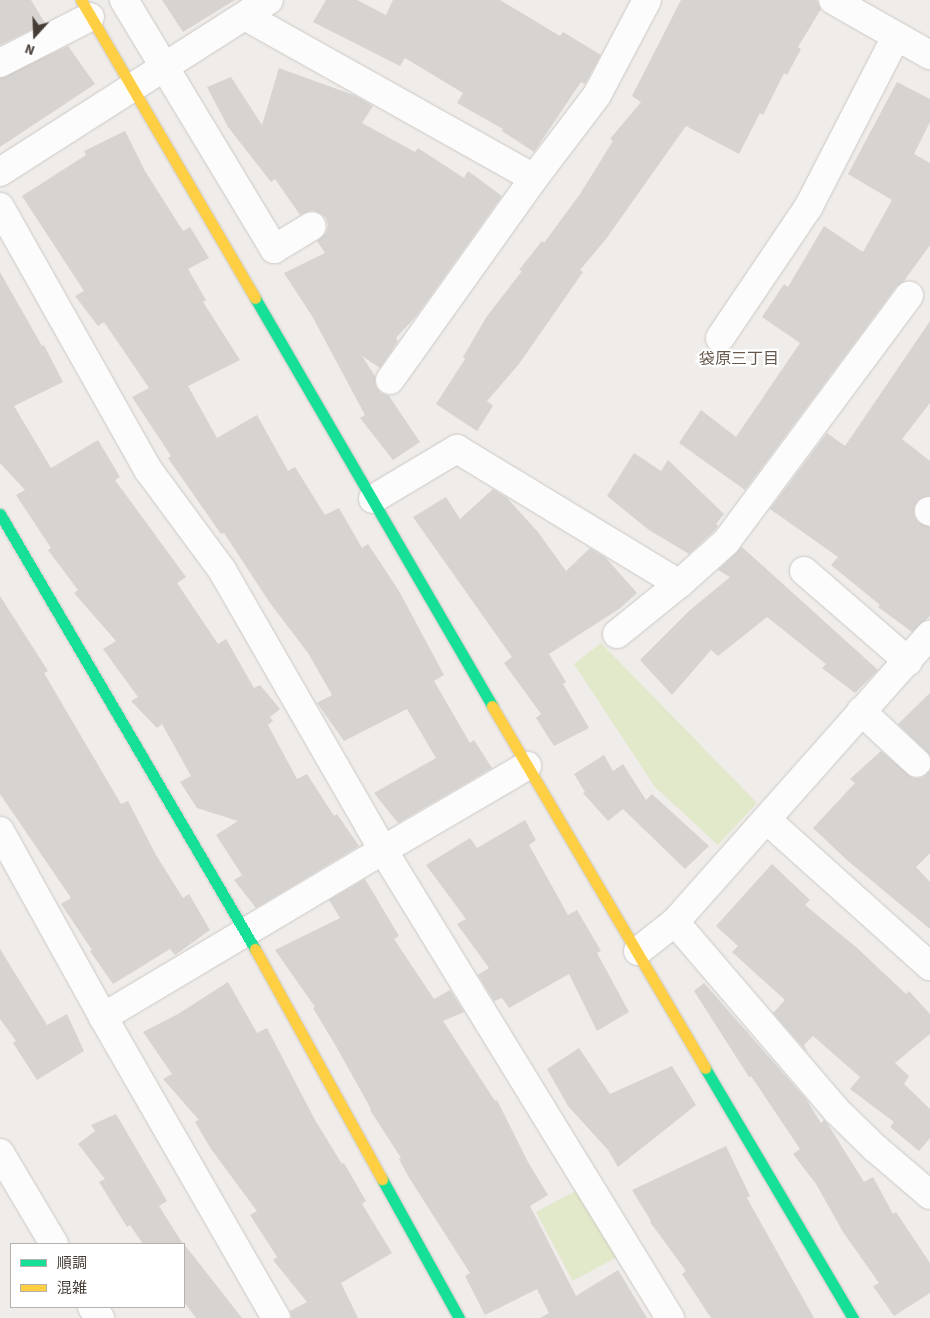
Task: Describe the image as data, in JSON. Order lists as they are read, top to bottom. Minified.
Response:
{"districts":["袋原三丁目"],"legend":["順調","混雑"],"north":"bottom"}
